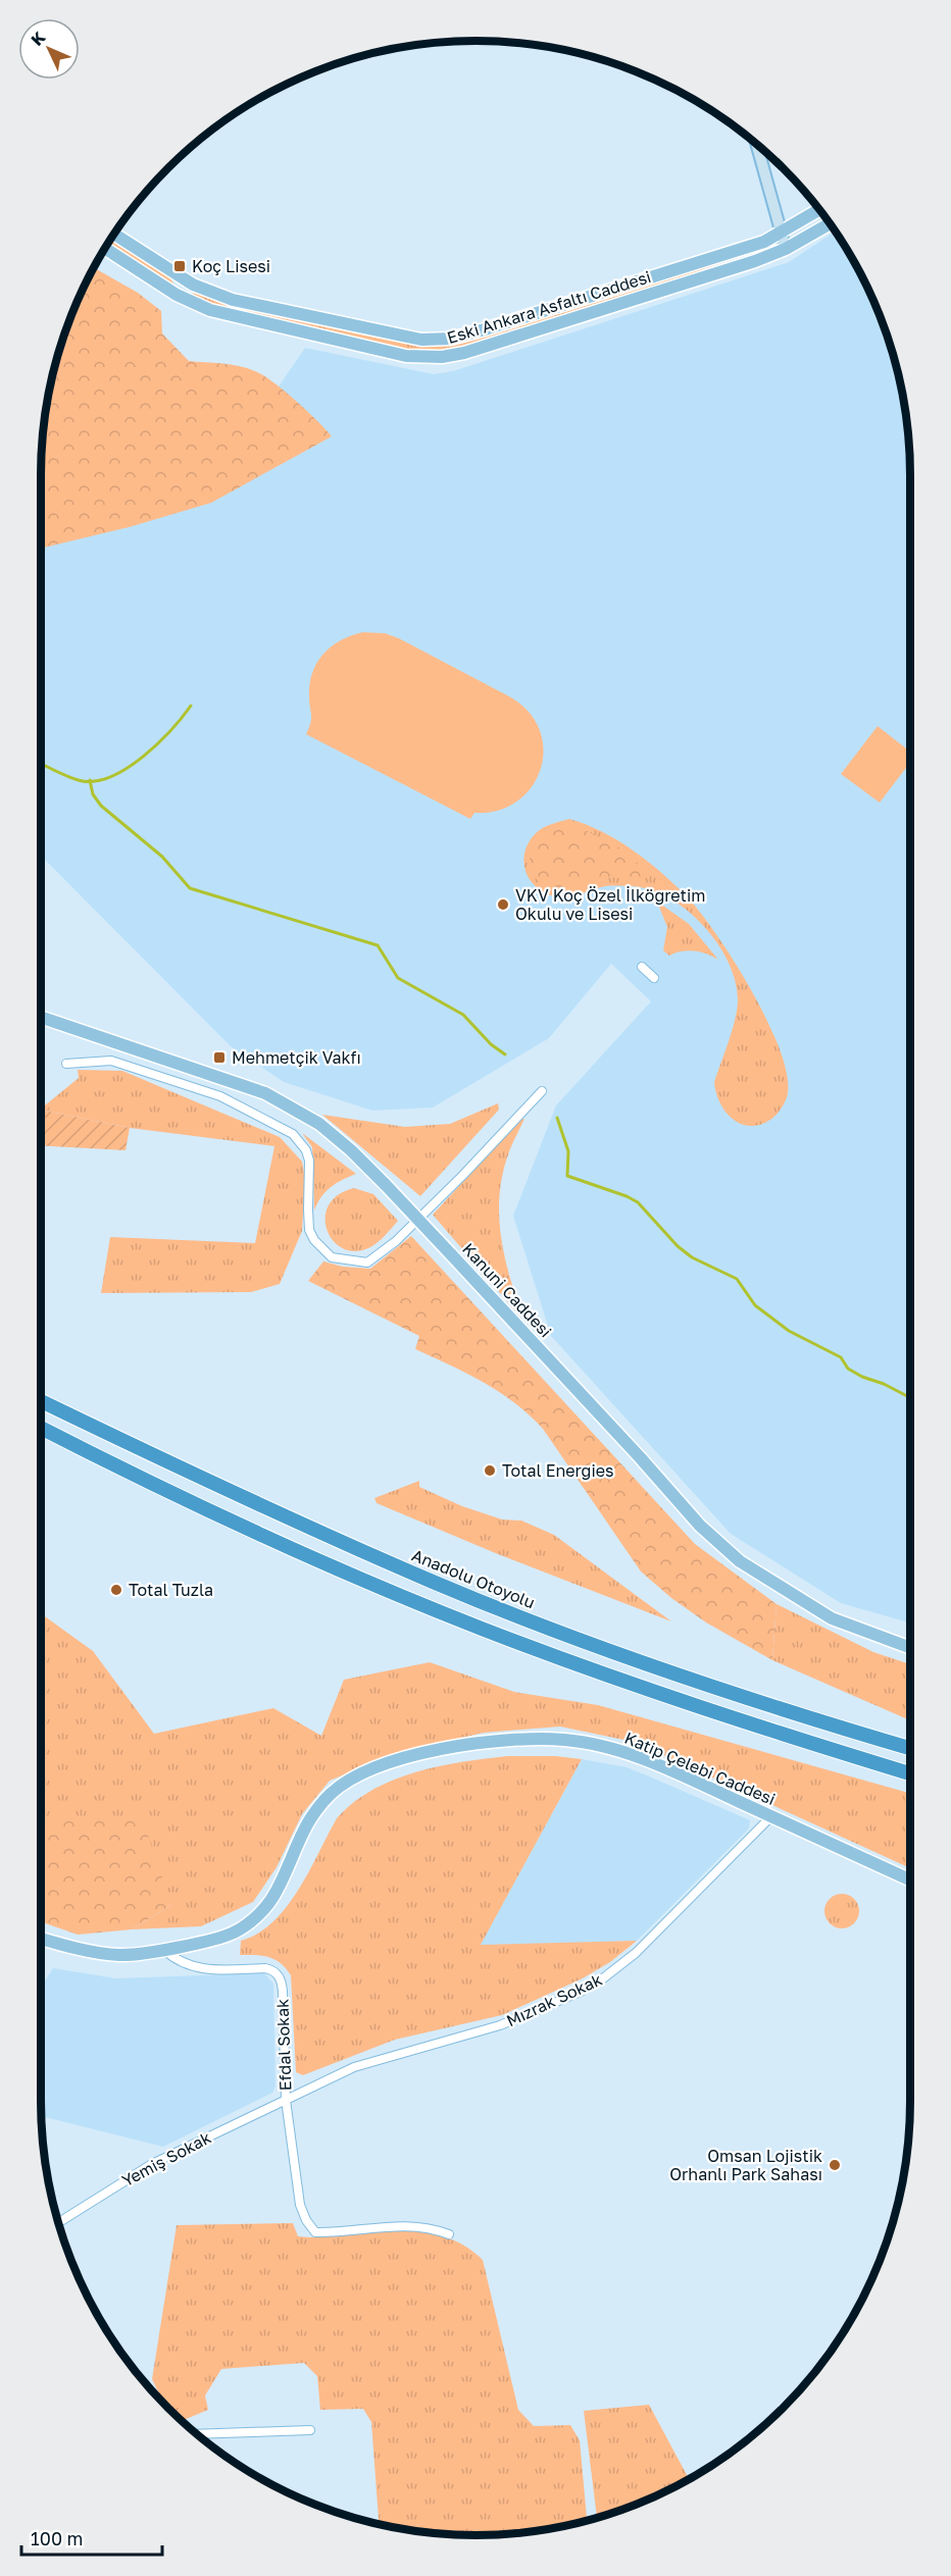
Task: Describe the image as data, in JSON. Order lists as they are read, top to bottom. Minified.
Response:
{"streets":{"highway":["Anadolu Otoyolu"],"main road":["Eski Ankara Asfaltı Caddesi","Kanuni Caddesi","Katip Çelebi Caddesi"],"street":["Mızrak Sokak","Efdal Sokak","Yemiş Sokak"]},"crossings":[["Katip Çelebi Caddesi","Mızrak Sokak"],["Katip Çelebi Caddesi","Efdal Sokak"],["Mızrak Sokak","Efdal Sokak"],["Mızrak Sokak","Yemiş Sokak"],["Efdal Sokak","Yemiş Sokak"]],"places":{"transit":["Koç Lisesi","Mehmetçik Vakfı"],"other":["VKV Koç Özel İlköğretim Okulu ve Lisesi","Total Energies","Total Tuzla","Omsan Lojistik Orhanlı Park Sahası"]},"scale_bar":"100 m","north":"top left"}
